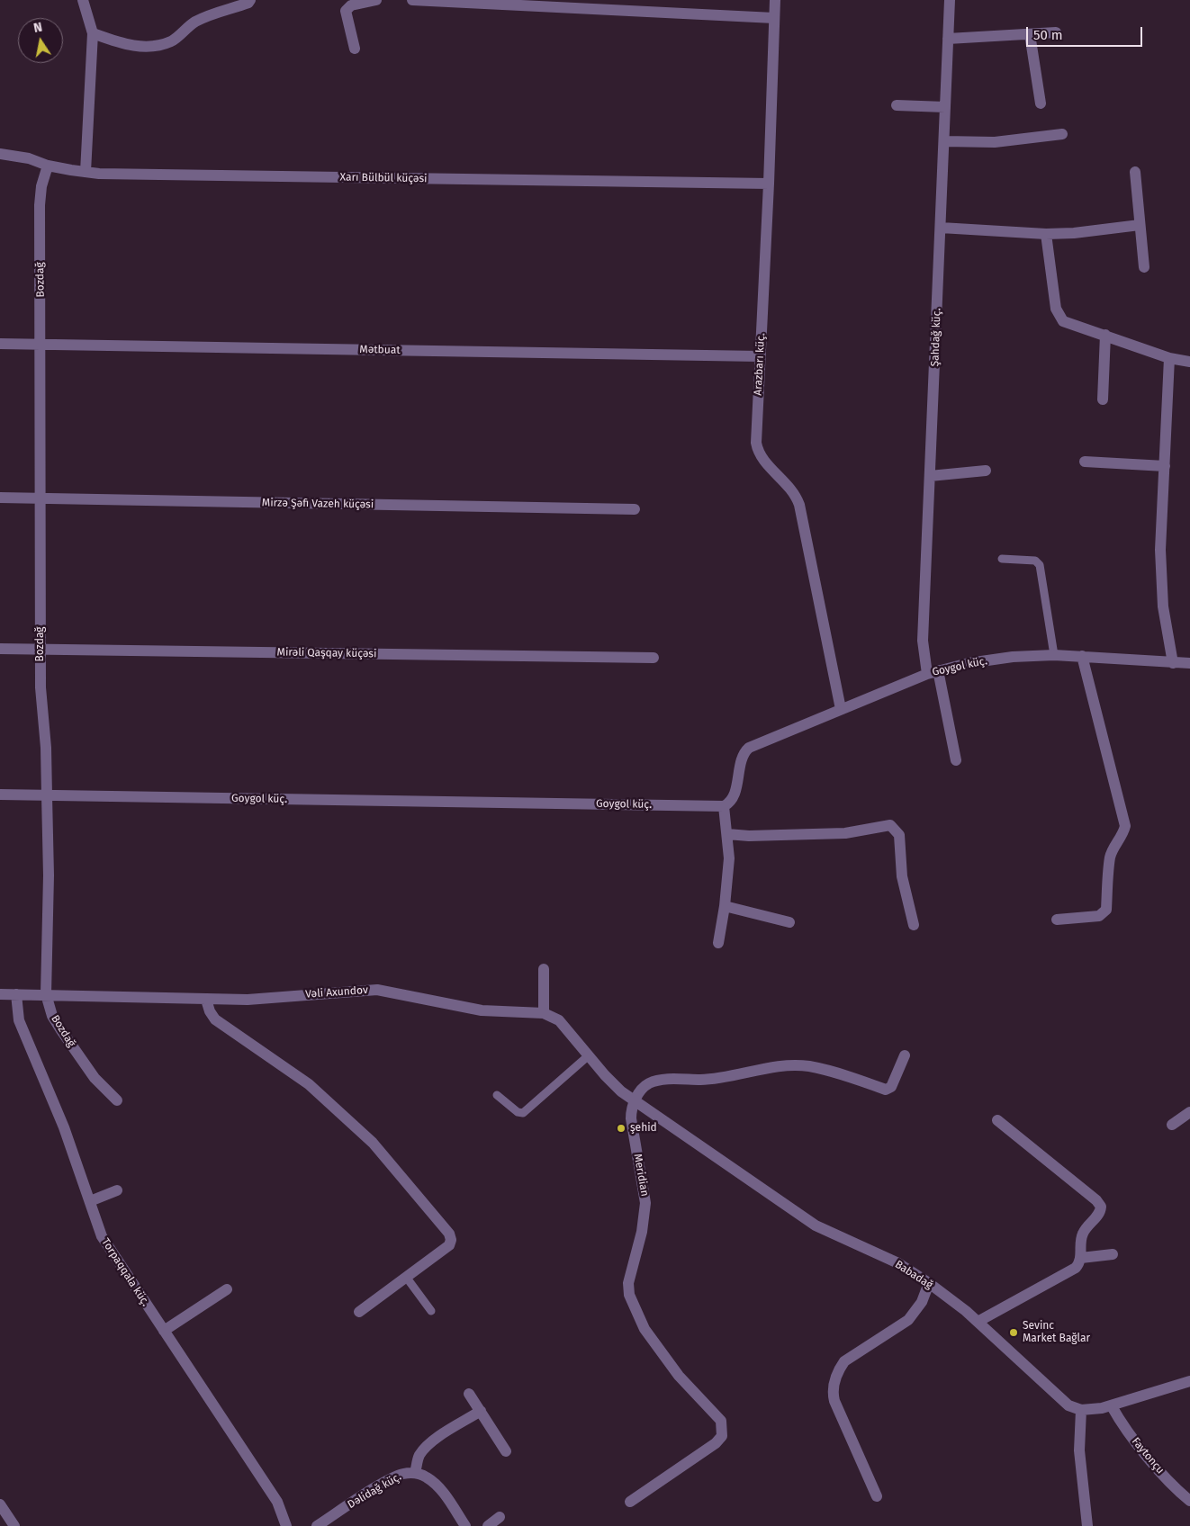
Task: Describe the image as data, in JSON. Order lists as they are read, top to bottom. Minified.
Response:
{"streets":{"street":["Xarı Bülbül küçəsi","Bozdağ","Şahdağ küç.","Mətbuat","Arazbarı küç.","Mirzə Şəfi Vazeh küçəsi","Mirəli Qaşqay küçəsi","Goygol küç.","Vəli Axundov","Meridian","Torpaqqala küç.","Babadağ","Faytonçu","Dəlidağ küç."]},"crossings":[["Xarı Bülbül küçəsi","Bozdağ"],["Xarı Bülbül küçəsi","Arazbarı küç."],["Bozdağ","Mətbuat"],["Bozdağ","Mirzə Şəfi Vazeh küçəsi"],["Bozdağ","Mirəli Qaşqay küçəsi"],["Bozdağ","Goygol küç."],["Bozdağ","Vəli Axundov"],["Şahdağ küç.","Goygol küç."],["Mətbuat","Arazbarı küç."],["Arazbarı küç.","Goygol küç."],["Vəli Axundov","Meridian"],["Vəli Axundov","Torpaqqala küç."],["Vəli Axundov","Babadağ"],["Meridian","Babadağ"]],"places":["şehid","Sevinc Market Bağlar"],"scale_bar":"50 m","north":"top"}
